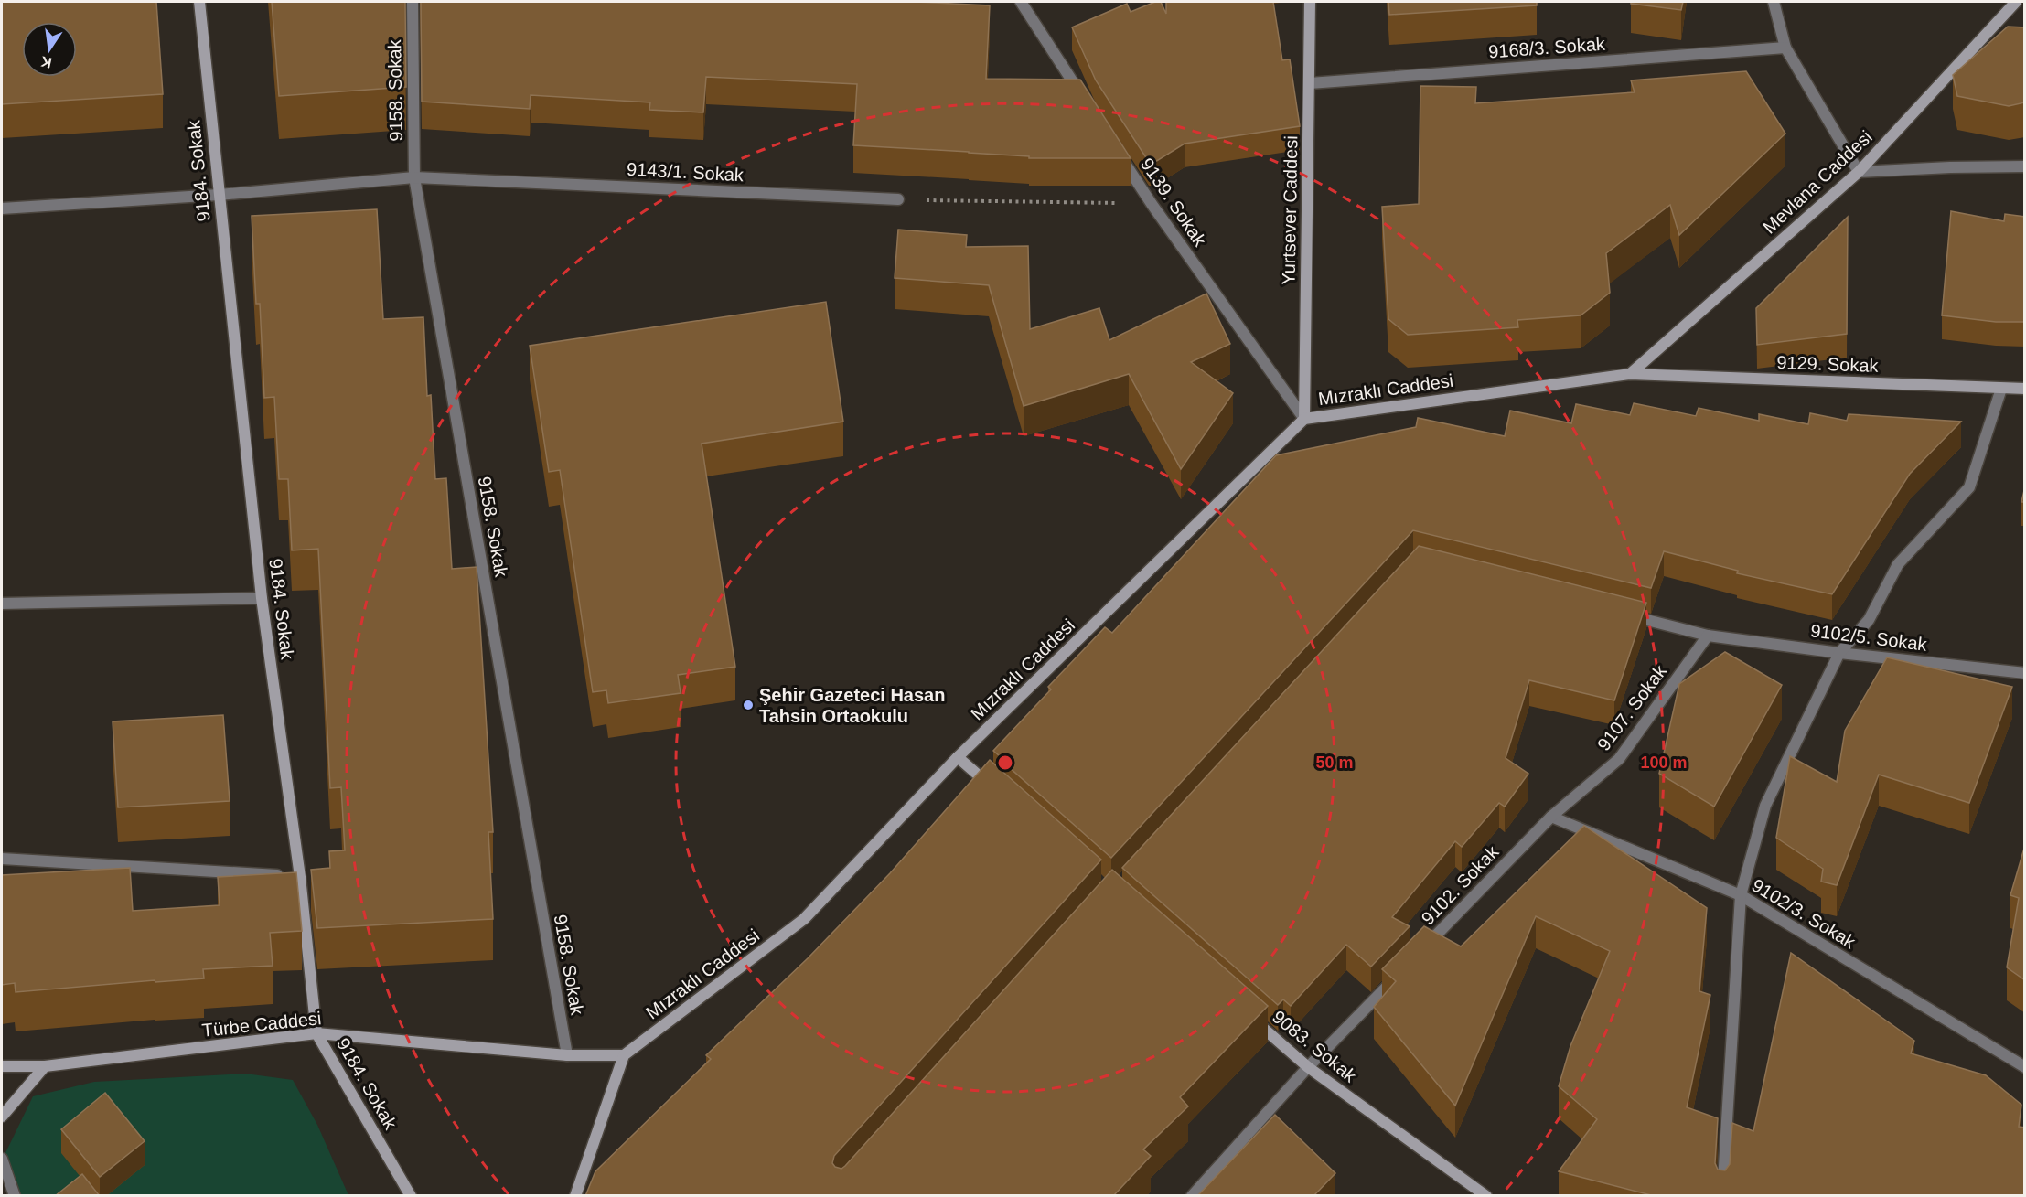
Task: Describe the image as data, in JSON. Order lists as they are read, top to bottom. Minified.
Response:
{"streets":{"main road":["9184. Sokak","Mevlana Caddesi","Yurtsever Caddesi","9129. Sokak","Mızraklı Caddesi","Türbe Caddesi","9083. Sokak"],"street":["9168/3. Sokak","9158. Sokak","9143/1. Sokak","9139. Sokak","9102/5. Sokak","9107. Sokak","9102. Sokak","9102/3. Sokak"]},"crossings":[["9168/3. Sokak","Yurtsever Caddesi"],["9158. Sokak","9143/1. Sokak"],["9158. Sokak","Türbe Caddesi"],["9184. Sokak","9143/1. Sokak"],["9184. Sokak","Türbe Caddesi"],["Mevlana Caddesi","9129. Sokak"],["Mevlana Caddesi","Mızraklı Caddesi"],["9139. Sokak","Yurtsever Caddesi"],["9139. Sokak","Mızraklı Caddesi"],["Yurtsever Caddesi","Mızraklı Caddesi"],["9129. Sokak","Mızraklı Caddesi"],["Mızraklı Caddesi","Türbe Caddesi"],["9102/5. Sokak","9107. Sokak"],["9107. Sokak","9102. Sokak"],["9107. Sokak","9102/3. Sokak"],["9102. Sokak","9102/3. Sokak"]],"places":["Şehir Gazeteci Hasan Tahsin Ortaokulu"],"north":"bottom","rings":["50 m","100 m"]}
